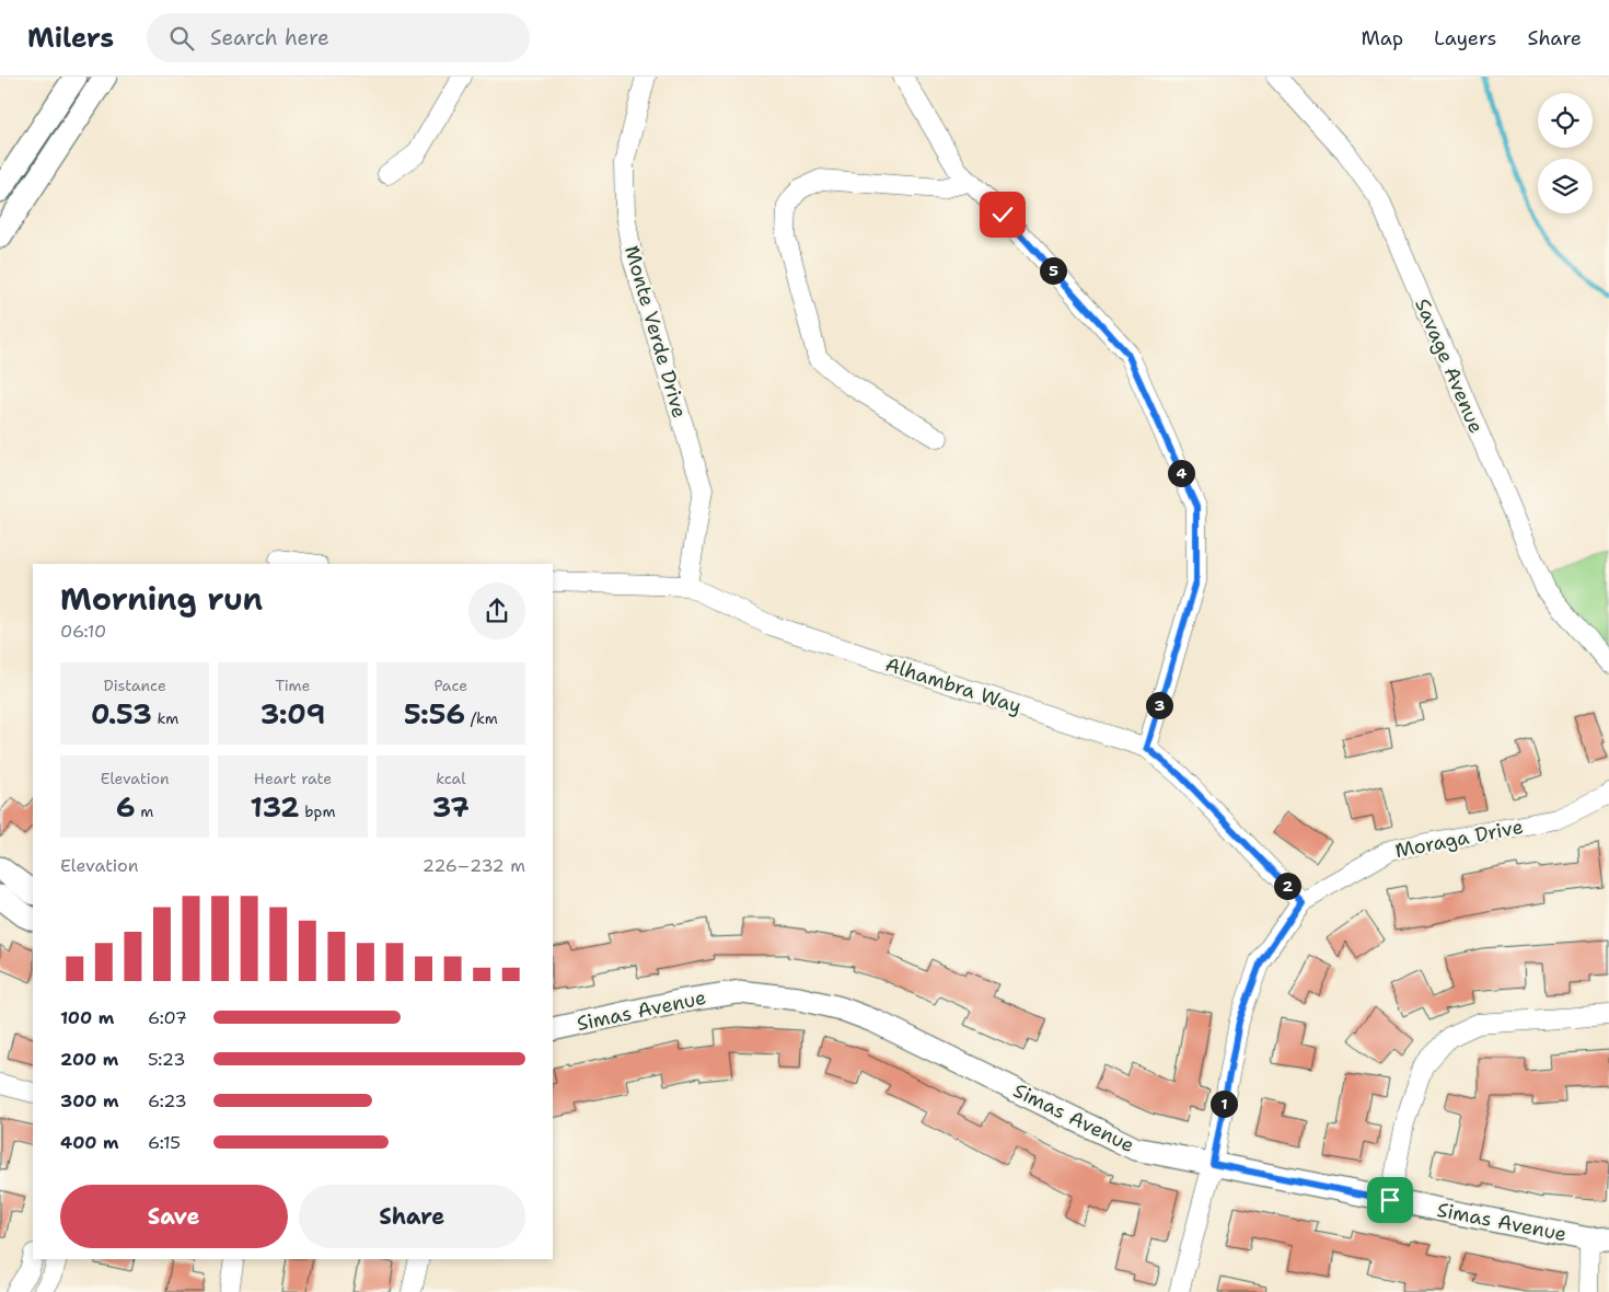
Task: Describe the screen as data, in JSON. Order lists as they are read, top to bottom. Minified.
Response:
{"streets":{"street":["Monte Verde Drive","Savage Avenue","Alhambra Way","Moraga Drive","Simas Avenue"]},"crossings":[["Monte Verde Drive","Alhambra Way"],["Alhambra Way","Moraga Drive"],["Moraga Drive","Simas Avenue"]],"page":{"header":"Milers","search":"Search here","nav":["Map","Layers","Share"],"pins":["5","4","3","2","1"],"heading":["Morning run","06:10"],"stats":[["Distance","0.53 km"],["Time","3:09"],["Pace","5:56 /km"],["Elevation","6 m"],["Heart rate","132 bpm"],["kcal","37"]],"chart":["Elevation","226–232 m"],"list":[{"name":"100 m","note":"6:07"},{"name":"200 m","note":"5:23"},{"name":"300 m","note":"6:23"},{"name":"400 m","note":"6:15"}],"buttons":["Save","Share"]}}
